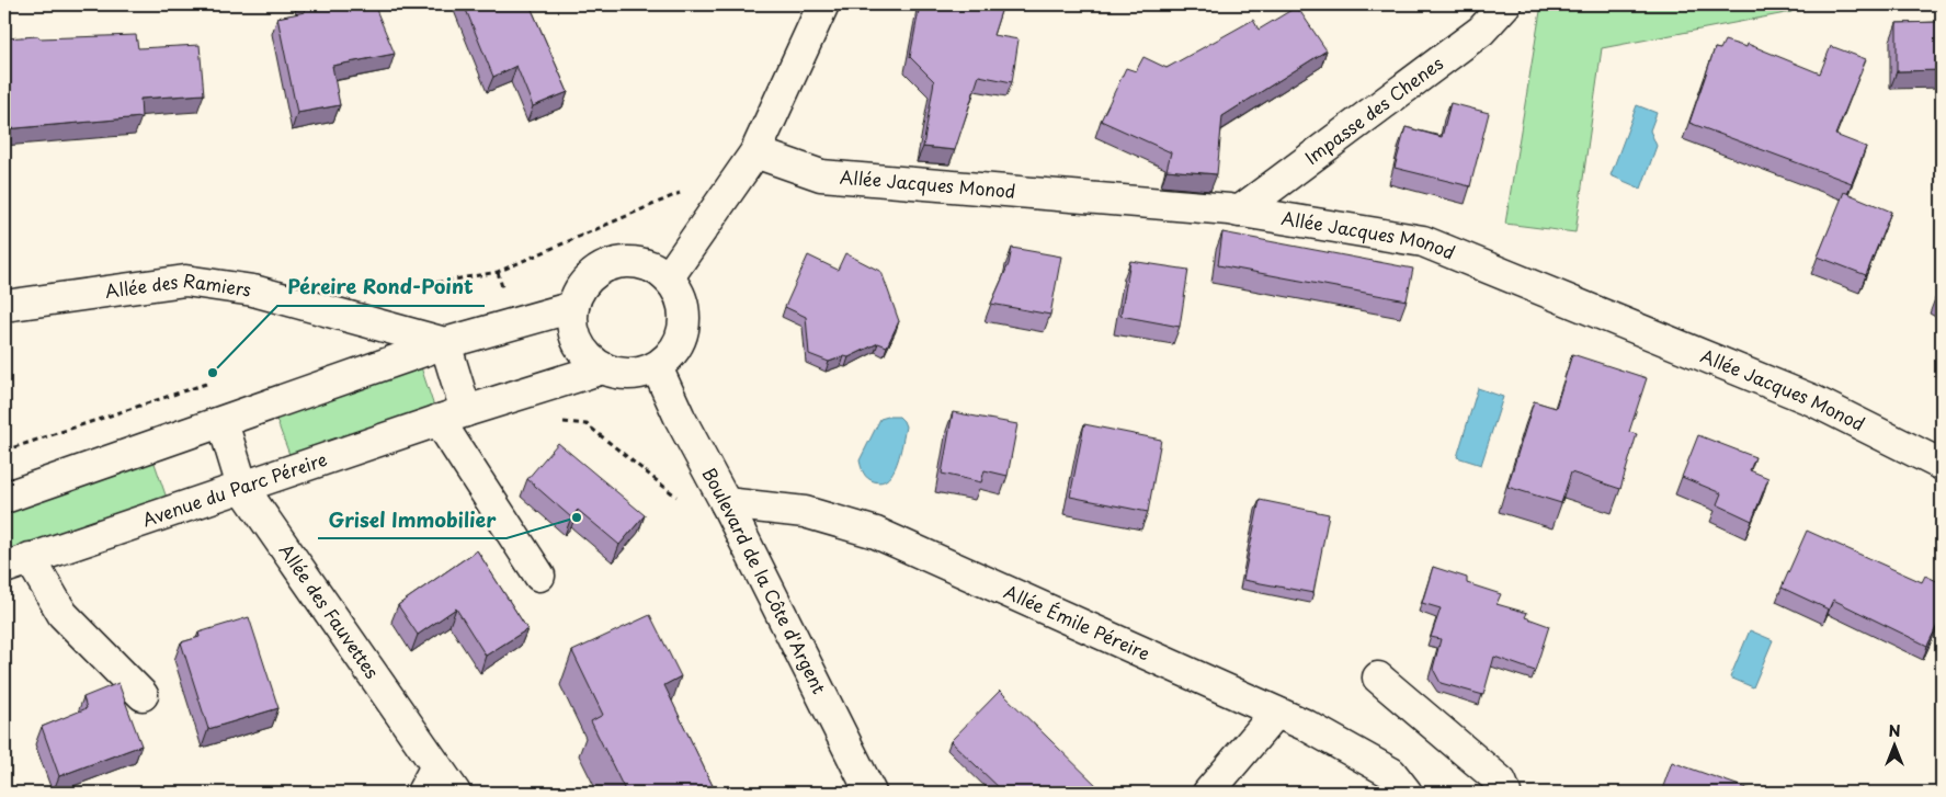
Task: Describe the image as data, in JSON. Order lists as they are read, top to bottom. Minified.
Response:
{"streets":{"street":["Impasse des Chenes","Allée Jacques Monod","Allée des Ramiers","Avenue du Parc Péreire","Boulevard de la Côte d'Argent","Allée des Fauvettes","Allée Émile Péreire"]},"crossings":[["Impasse des Chenes","Allée Jacques Monod"],["Avenue du Parc Péreire","Boulevard de la Côte d'Argent"],["Avenue du Parc Péreire","Allée des Fauvettes"],["Boulevard de la Côte d'Argent","Allée Émile Péreire"]],"places":["Péreire Rond-Point","Grisel Immobilier"],"north":"top"}
